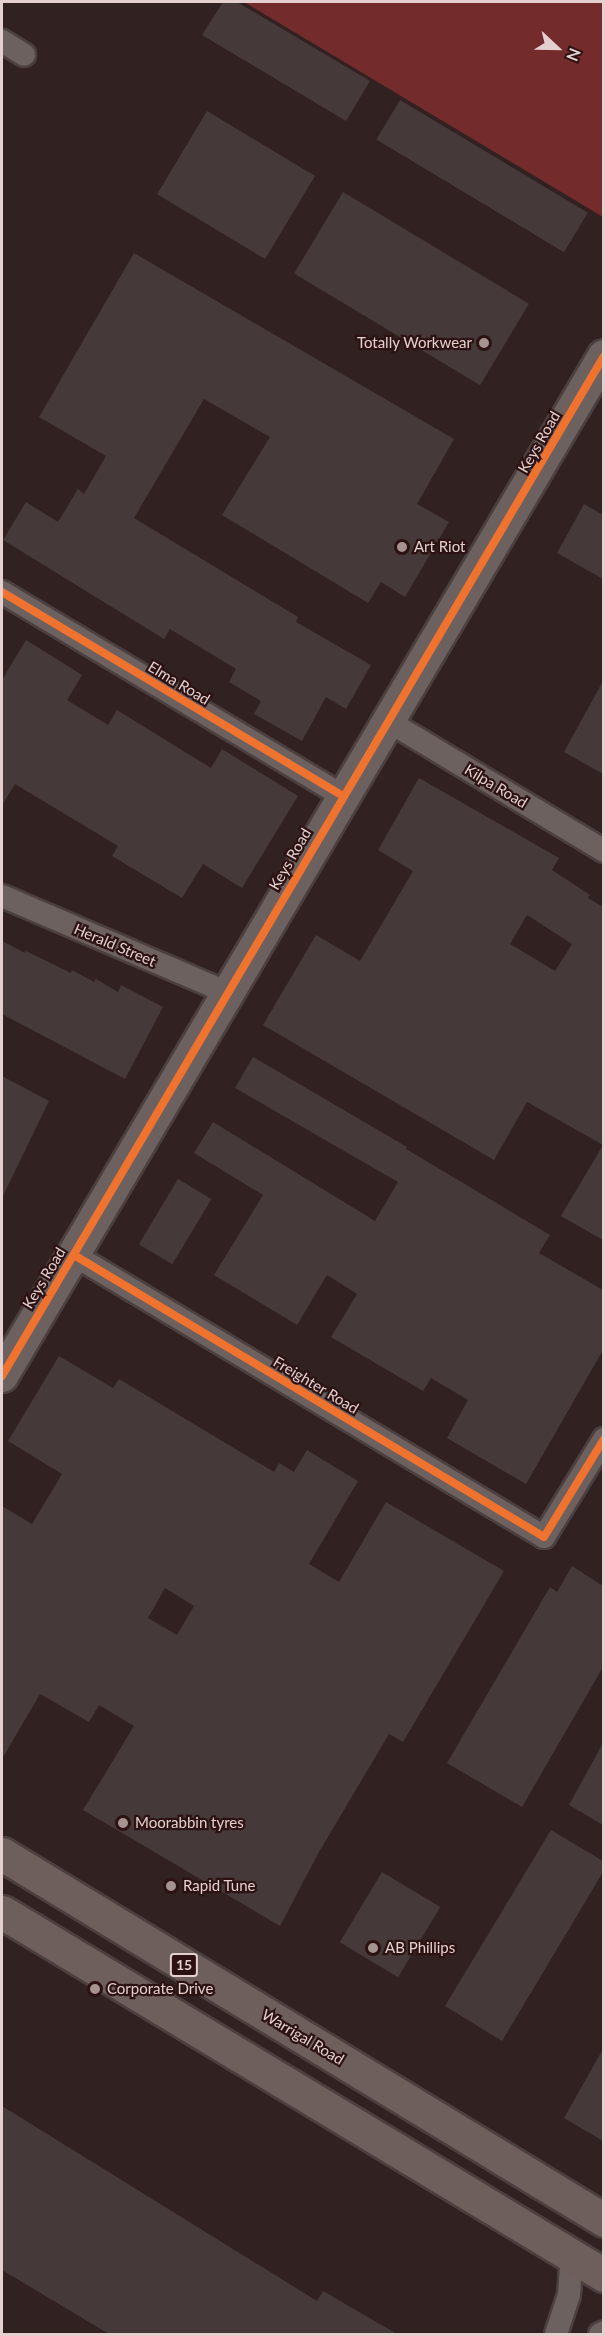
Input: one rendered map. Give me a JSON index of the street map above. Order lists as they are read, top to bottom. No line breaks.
{"streets":{"highway":["15","Warrigal Road"],"street":["Keys Road","Elma Road","Kilpa Road","Herald Street","Freighter Road"]},"crossings":[["Keys Road","Elma Road"],["Keys Road","Kilpa Road"],["Keys Road","Herald Street"],["Keys Road","Freighter Road"]],"places":["Totally Workwear","Art Riot","Moorabbin tyres","Rapid Tune","AB Phillips","Corporate Drive"],"north":"right"}
